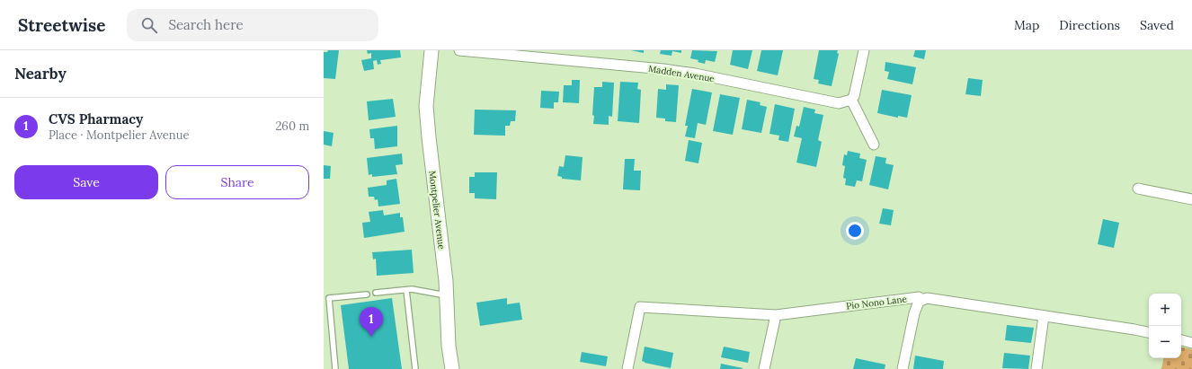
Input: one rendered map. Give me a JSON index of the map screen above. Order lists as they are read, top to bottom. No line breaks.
{"streets":{"street":["Madden Avenue","Montpelier Avenue","Pio Nono Lane"]},"page":{"header":"Streetwise","search":"Search here","nav":["Map","Directions","Saved"],"heading":"Nearby","list":[{"mark":"1","name":"CVS Pharmacy","note":"Place · Montpelier Avenue","value":"260 m"}],"buttons":["Save","Share"],"map_buttons":["+","−"],"pins":"1"}}
